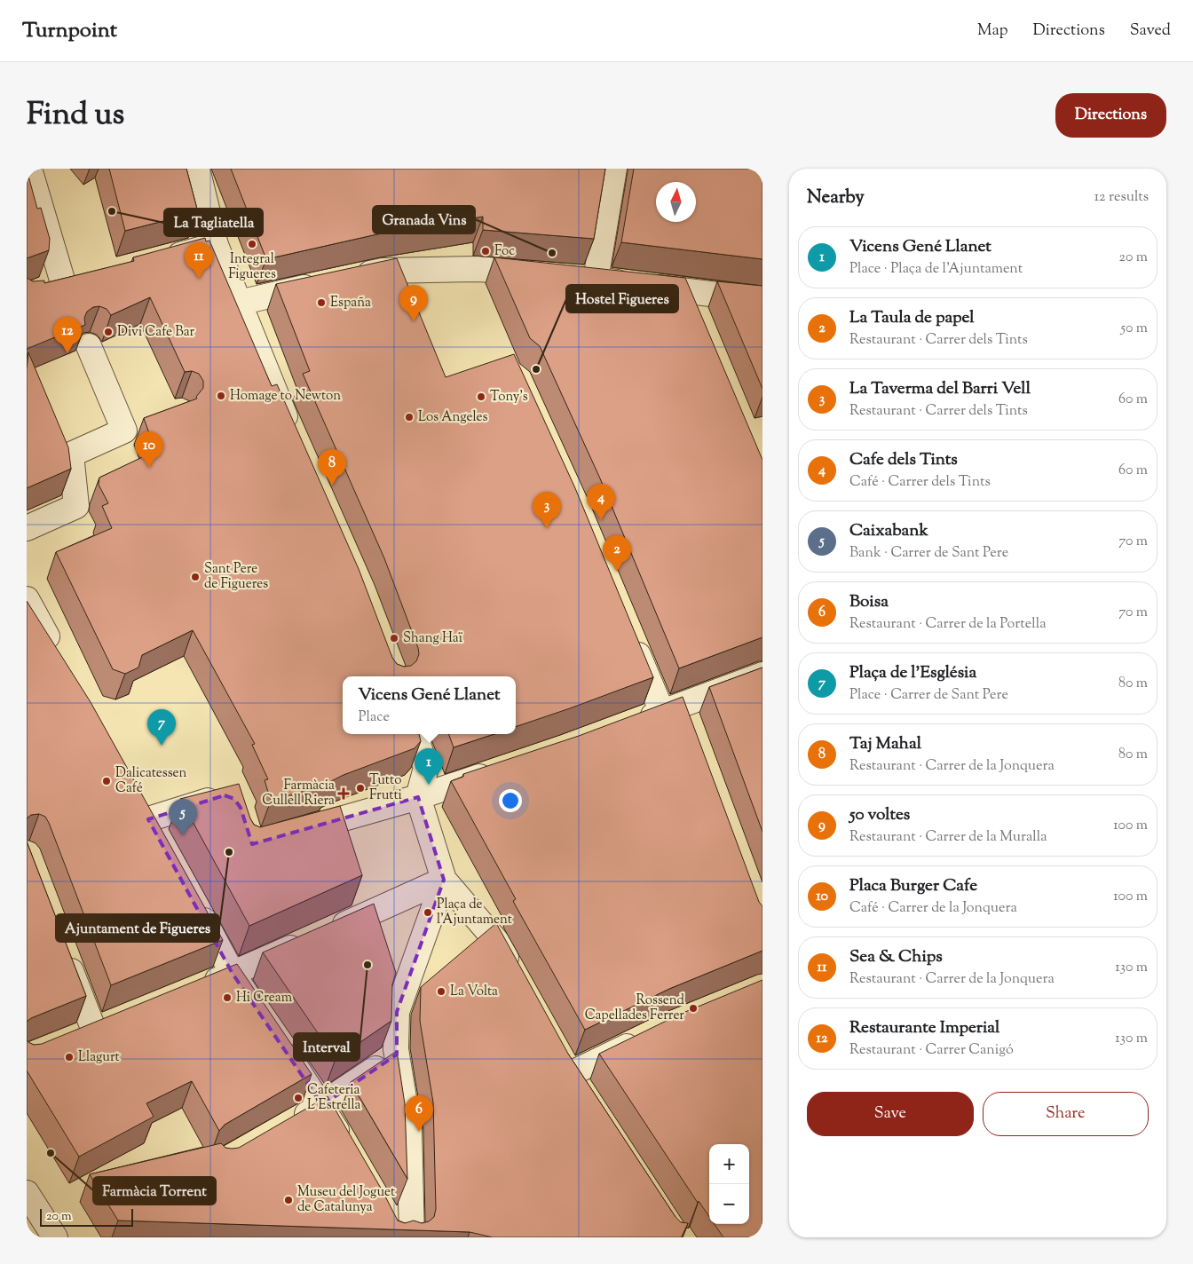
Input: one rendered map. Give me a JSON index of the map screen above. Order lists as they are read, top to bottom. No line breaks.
{"places":{"other":["La Tagliatella","Integral Figueres","Foc","Granada Vins","España","Divi Cafe Bar","Hostel Figueres","Homage to Newton","Tony's","Los Angeles","Sant Pere de Figueres","Shang Haï","Dalicatessen Café","Tutto Frutti","Ajuntament de Figueres","Plaça de l'Ajuntament","Interval","La Volta","Hi Cream","Rossend Capellades Ferrer","Llagurt","Cafeteria L'Estrella","Farmàcia Torrent","Museu del Joguet de Catalunya"],"health":["Farmàcia Cullell Riera"]},"scale_bar":"20 m","north":"top","page":{"header":"Turnpoint","nav":["Map","Directions","Saved"],"title":"Find us","buttons":["Directions",["Save","Share"]],"heading":["Nearby","12 results"],"list":[{"mark":"1","name":"Vicens Gené Llanet","note":"Place · Plaça de l'Ajuntament","value":"20 m"},{"mark":"2","name":"La Taula de papel","note":"Restaurant · Carrer dels Tints","value":"50 m"},{"mark":"3","name":"La Taverma del Barri Vell","note":"Restaurant · Carrer dels Tints","value":"60 m"},{"mark":"4","name":"Cafe dels Tints","note":"Café · Carrer dels Tints","value":"60 m"},{"mark":"5","name":"Caixabank","note":"Bank · Carrer de Sant Pere","value":"70 m"},{"mark":"6","name":"Boisa","note":"Restaurant · Carrer de la Portella","value":"70 m"},{"mark":"7","name":"Plaça de l'Església","note":"Place · Carrer de Sant Pere","value":"80 m"},{"mark":"8","name":"Taj Mahal","note":"Restaurant · Carrer de la Jonquera","value":"80 m"},{"mark":"9","name":"50 voltes","note":"Restaurant · Carrer de la Muralla","value":"100 m"},{"mark":"10","name":"Placa Burger Cafe","note":"Café · Carrer de la Jonquera","value":"100 m"},{"mark":"11","name":"Sea & Chips","note":"Restaurant · Carrer de la Jonquera","value":"130 m"},{"mark":"12","name":"Restaurante Imperial","note":"Restaurant · Carrer Canigó","value":"130 m"}],"pins":["11","9","12","10","8","4","3","2","7","1","5","6"],"popup":["Vicens Gené Llanet","Place"],"map_buttons":["+","−"],"scale":"20 m"}}
